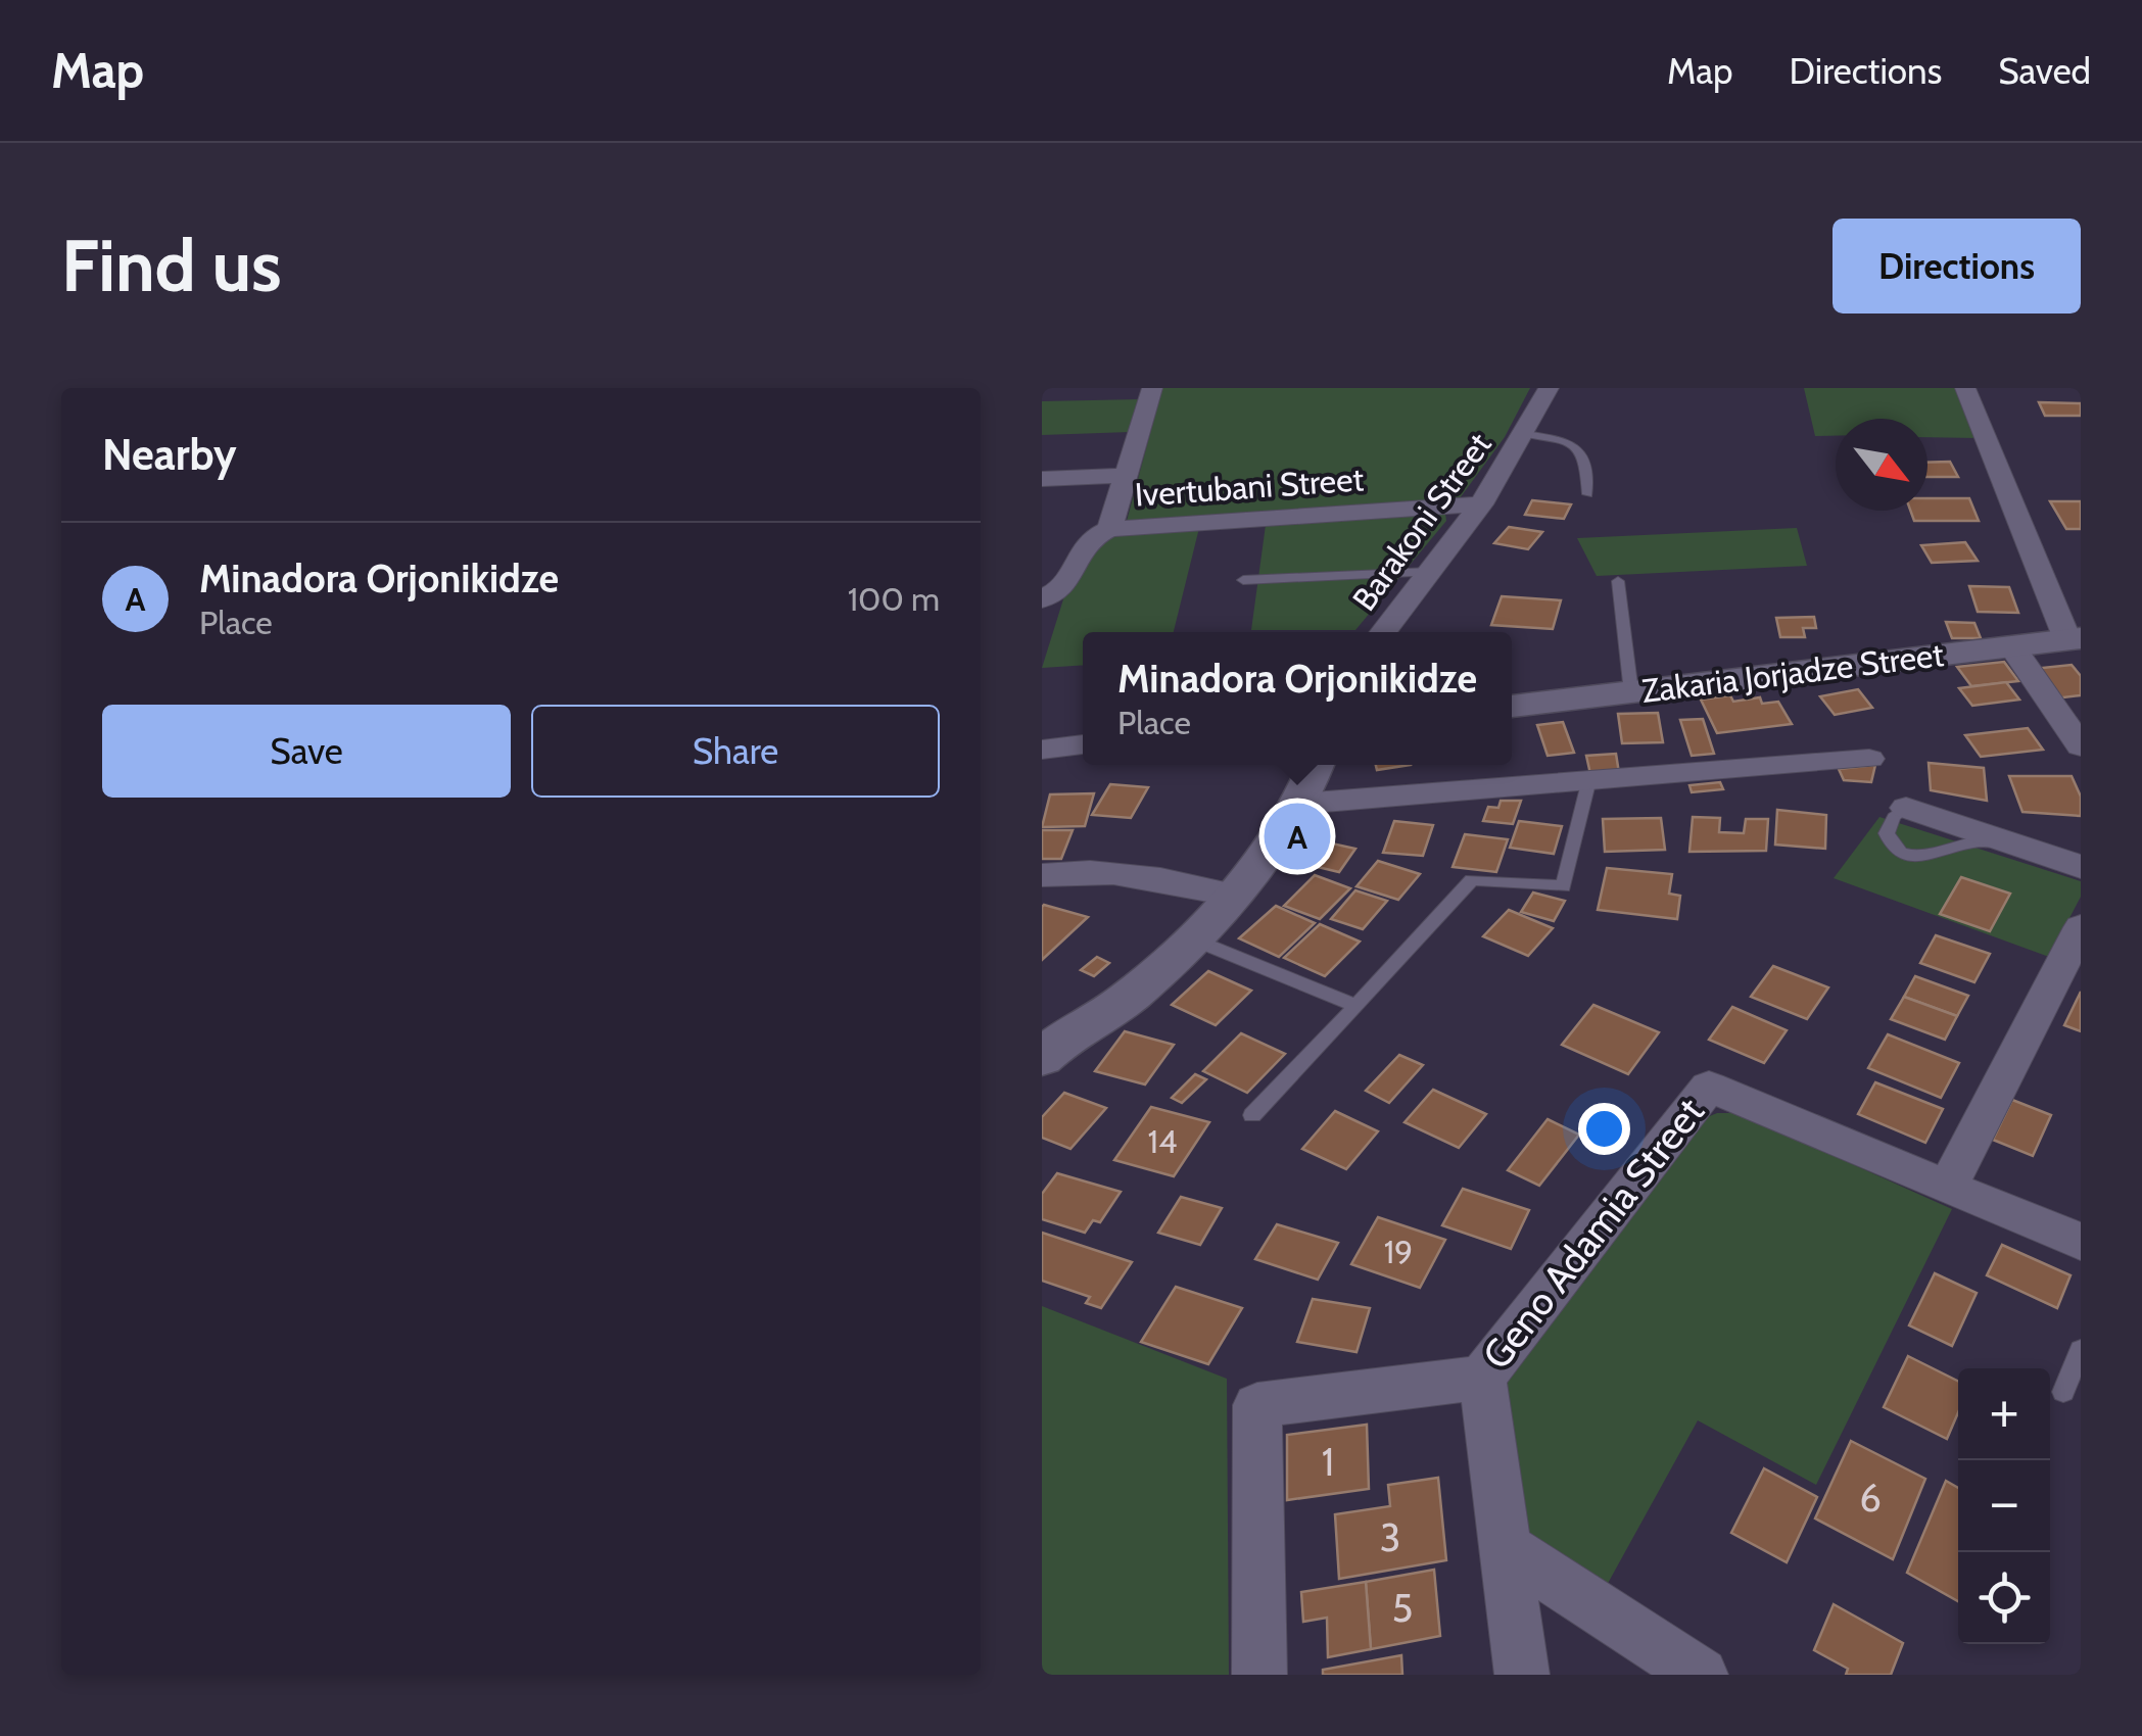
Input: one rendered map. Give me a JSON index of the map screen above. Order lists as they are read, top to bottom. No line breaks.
{"streets":{"street":["Ivertubani Street","Barakoni Street","Zakaria Jorjadze Street","Geno Adamia Street"]},"crossings":[["Ivertubani Street","Barakoni Street"]],"house_numbers":["14","19","1","6","3","5"],"north":"bottom right","page":{"header":"Map","nav":["Map","Directions","Saved"],"buttons":["Directions",["Save","Share"]],"title":"Find us","heading":"Nearby","list":[{"mark":"A","name":"Minadora Orjonikidze","note":"Place","value":"100 m"}],"popup":["Minadora Orjonikidze","Place"],"pins":"A","map_buttons":["+","−"]}}
